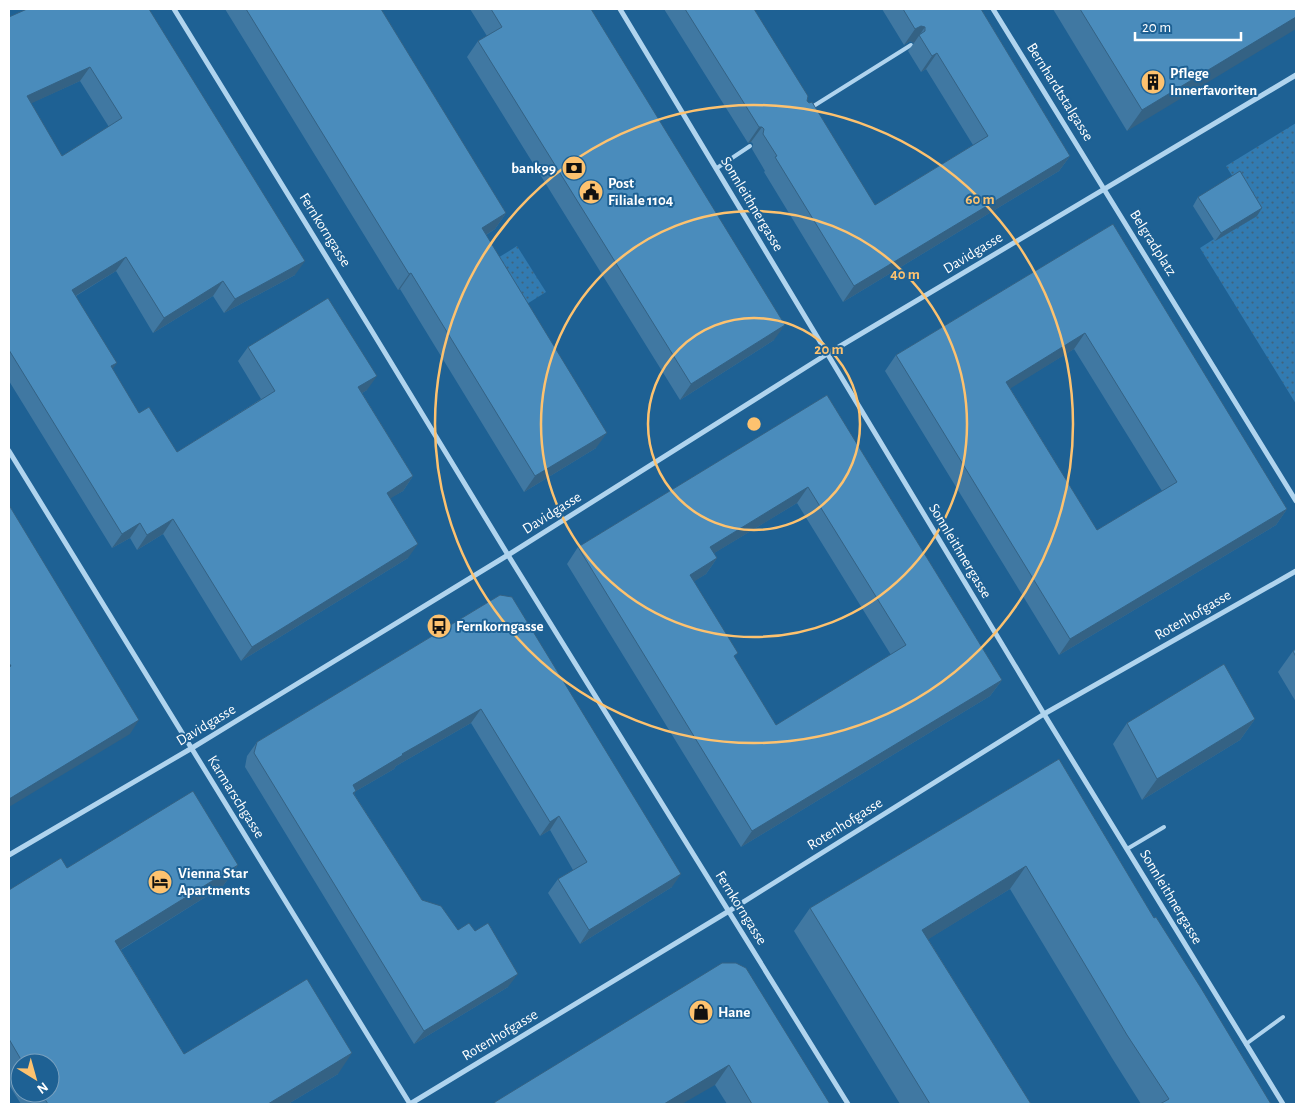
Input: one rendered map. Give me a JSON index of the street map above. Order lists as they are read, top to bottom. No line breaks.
{"streets":{"street":["Bernhardtstalgasse","Sonnleithnergasse","Fernkorngasse","Belgradplatz","Davidgasse","Rotenhofgasse","Karmarschgasse"]},"crossings":[["Bernhardtstalgasse","Belgradplatz"],["Bernhardtstalgasse","Davidgasse"],["Sonnleithnergasse","Davidgasse"],["Sonnleithnergasse","Rotenhofgasse"],["Fernkorngasse","Davidgasse"],["Fernkorngasse","Rotenhofgasse"],["Belgradplatz","Davidgasse"],["Davidgasse","Karmarschgasse"],["Rotenhofgasse","Karmarschgasse"]],"places":{"building":["Pflege Innerfavoriten"],"bank":["bank99"],"public building":["Post Filiale 1104"],"bus stop":["Fernkorngasse"],"hotel":["Vienna Star Apartments"],"shop":["Hane"]},"scale_bar":"20 m","north":"bottom right","rings":["60 m","40 m","20 m"]}
